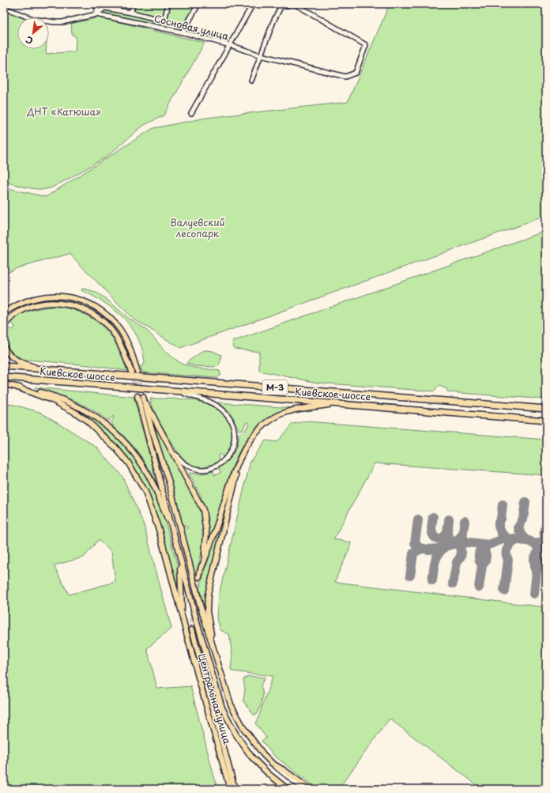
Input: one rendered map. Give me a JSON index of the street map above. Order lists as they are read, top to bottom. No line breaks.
{"streets":{"highway":["Киевское шоссе","М-3"],"main road":["Центральная улица"],"street":["Сосновая улица"]},"parks":["ДНТ «Катюша»","Валуевский лесопарк"],"north":"bottom left"}
